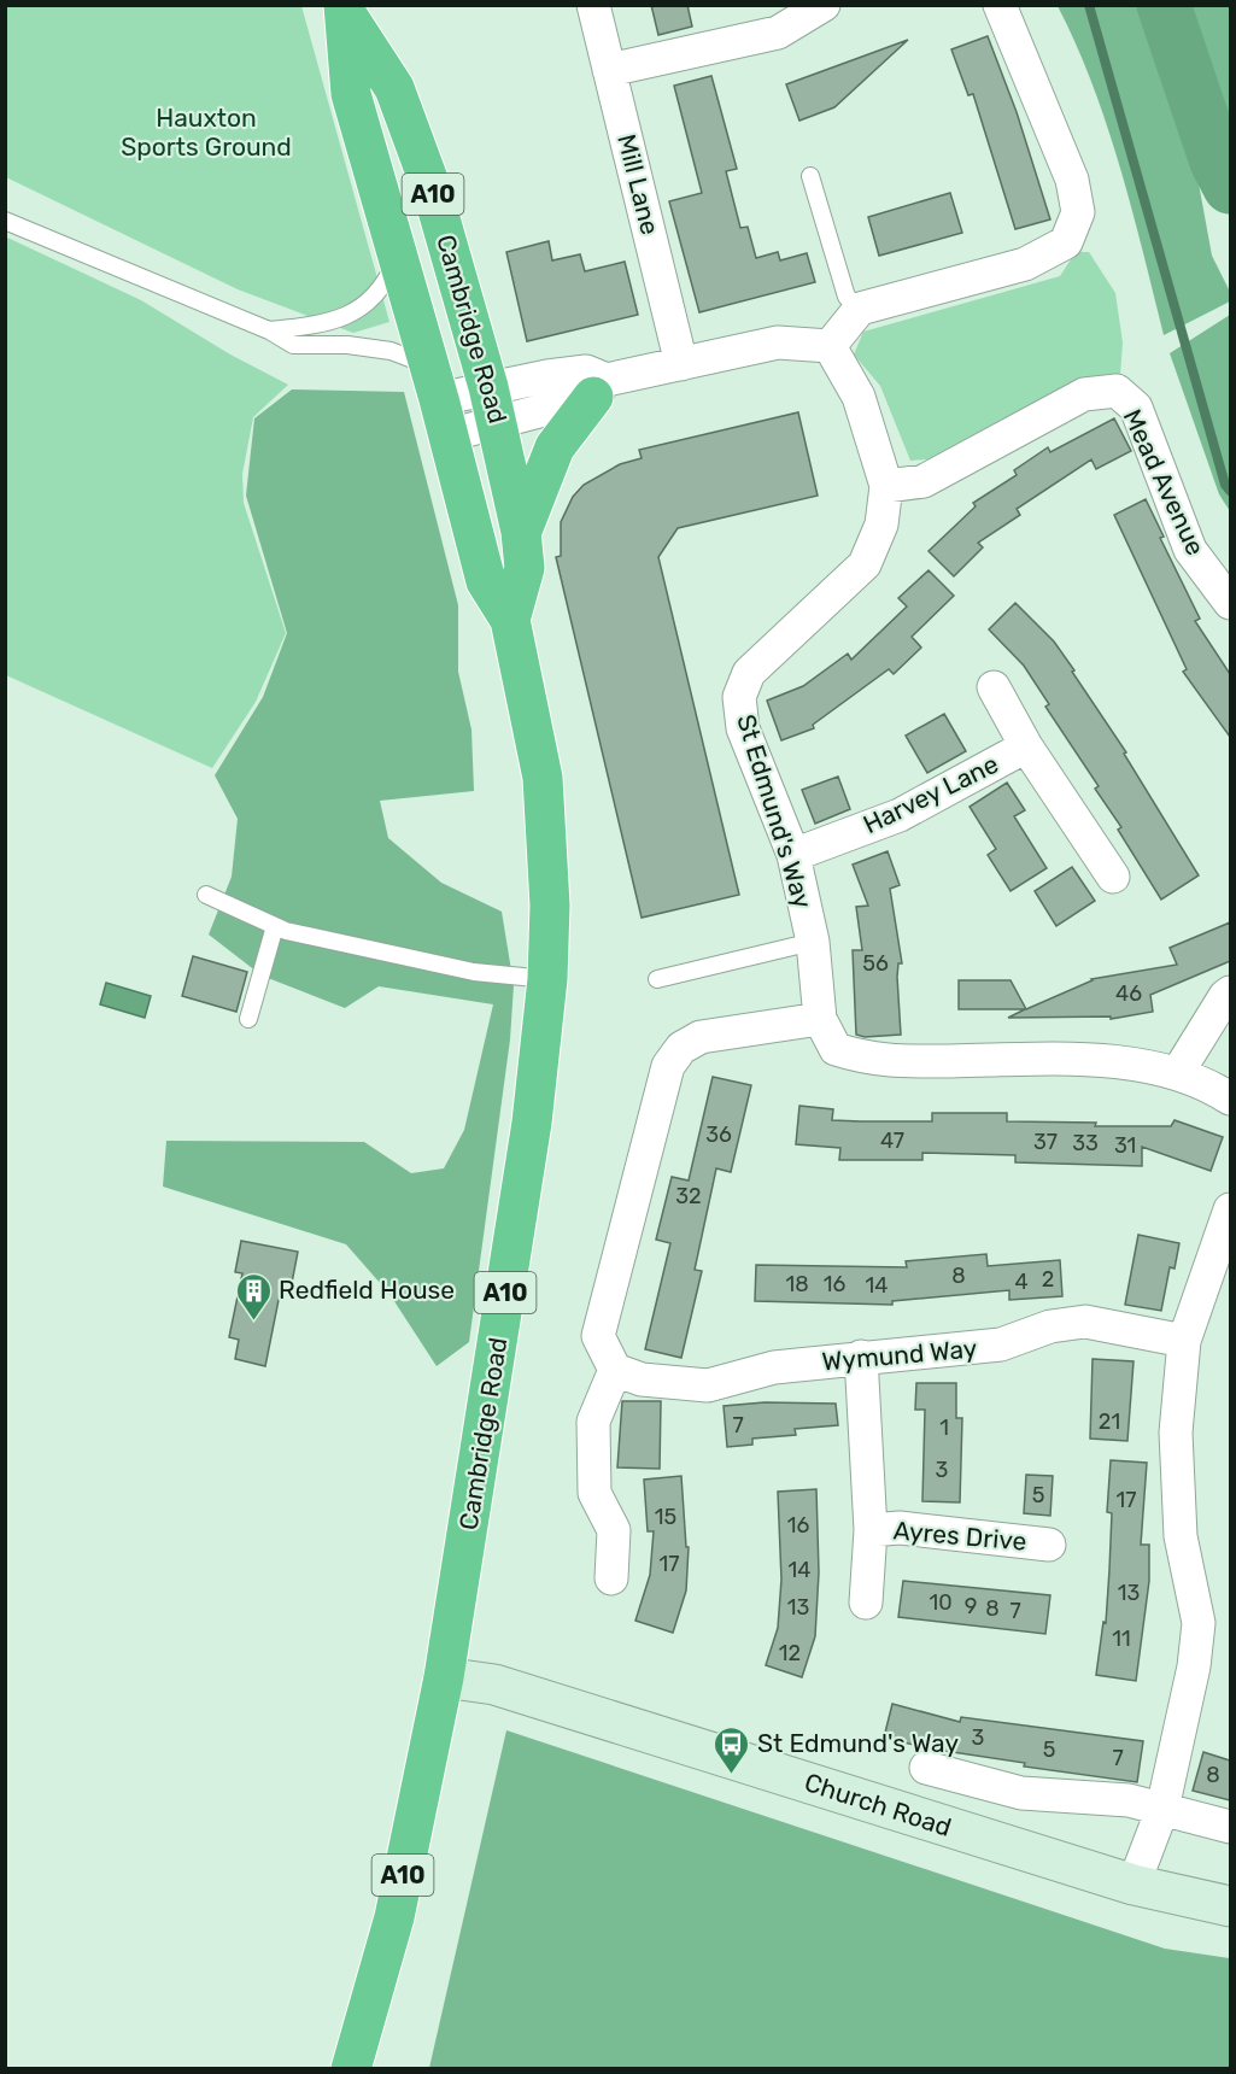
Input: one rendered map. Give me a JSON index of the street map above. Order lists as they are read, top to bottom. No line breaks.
{"streets":{"highway":["A10","Cambridge Road"],"street":["Mill Lane","Mead Avenue","Harvey Lane","St Edmund's Way","Wymund Way","Ayres Drive","Church Road"]},"crossings":[["Cambridge Road","Church Road"],["Mead Avenue","St Edmund's Way"],["Harvey Lane","St Edmund's Way"],["Wymund Way","Ayres Drive"]],"parks":["Hauxton Sports Ground"],"places":{"building":["Redfield House"],"bus stop":["St Edmund's Way"]},"house_numbers":["56","46","36","47","37","33","31","32","8","2","4","18","16","14","21","7","1","3","5","17","15","16","17","14","13","10","9","13","8","7","11","12","3","5","7","8"]}
